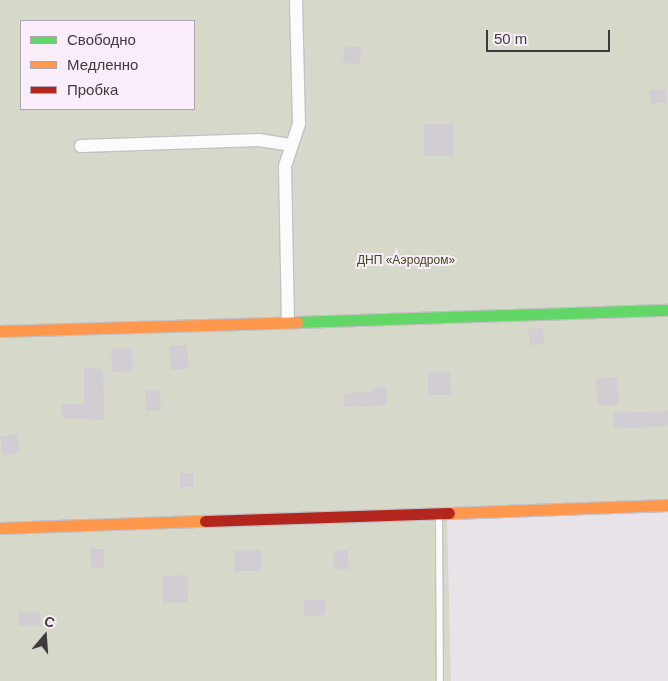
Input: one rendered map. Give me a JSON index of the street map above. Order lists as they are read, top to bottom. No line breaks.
{"parks":["ДНП «Аэродром»"],"legend":["Свободно","Медленно","Пробка"],"scale_bar":"50 m","north":"top"}
